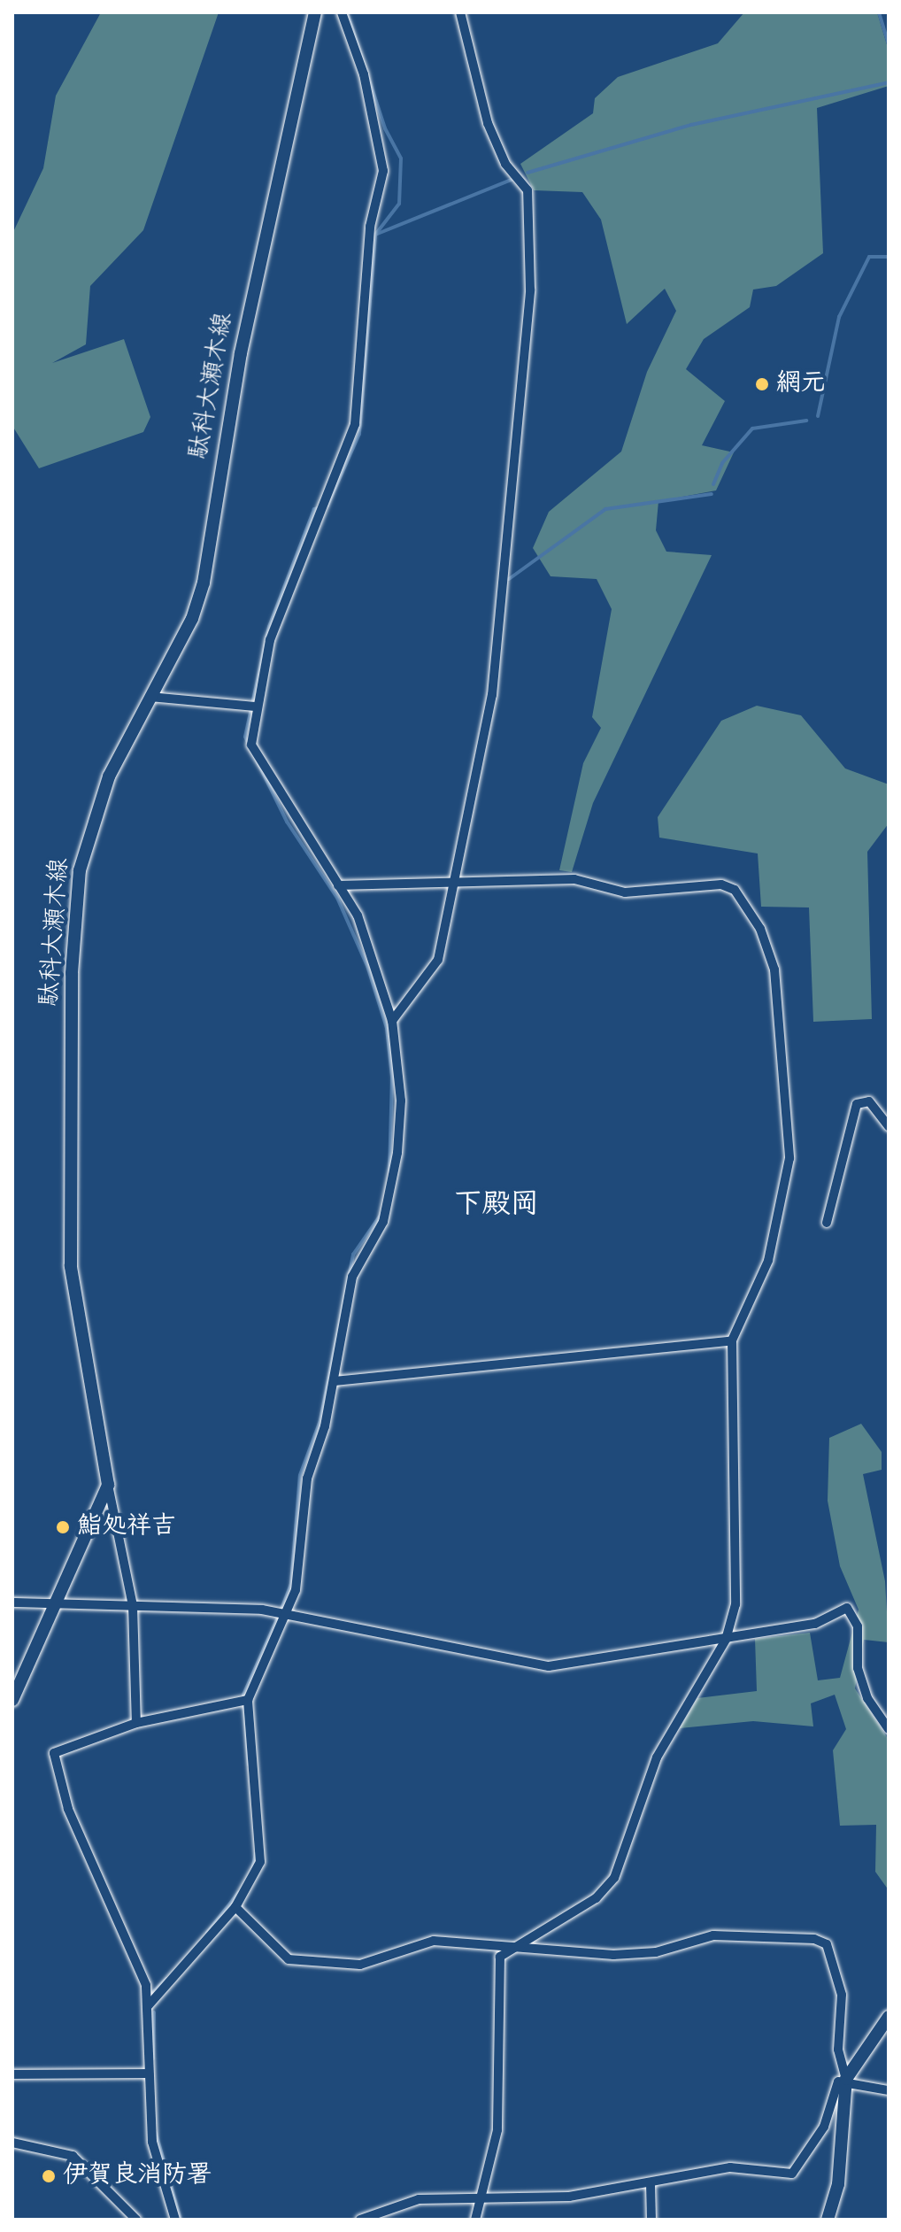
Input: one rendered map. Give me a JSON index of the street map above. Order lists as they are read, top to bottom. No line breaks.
{"streets":{"main road":["駄科大瀬木線"]},"districts":["下殿岡"],"places":["網元","鮨処祥吉","伊賀良消防署"]}
